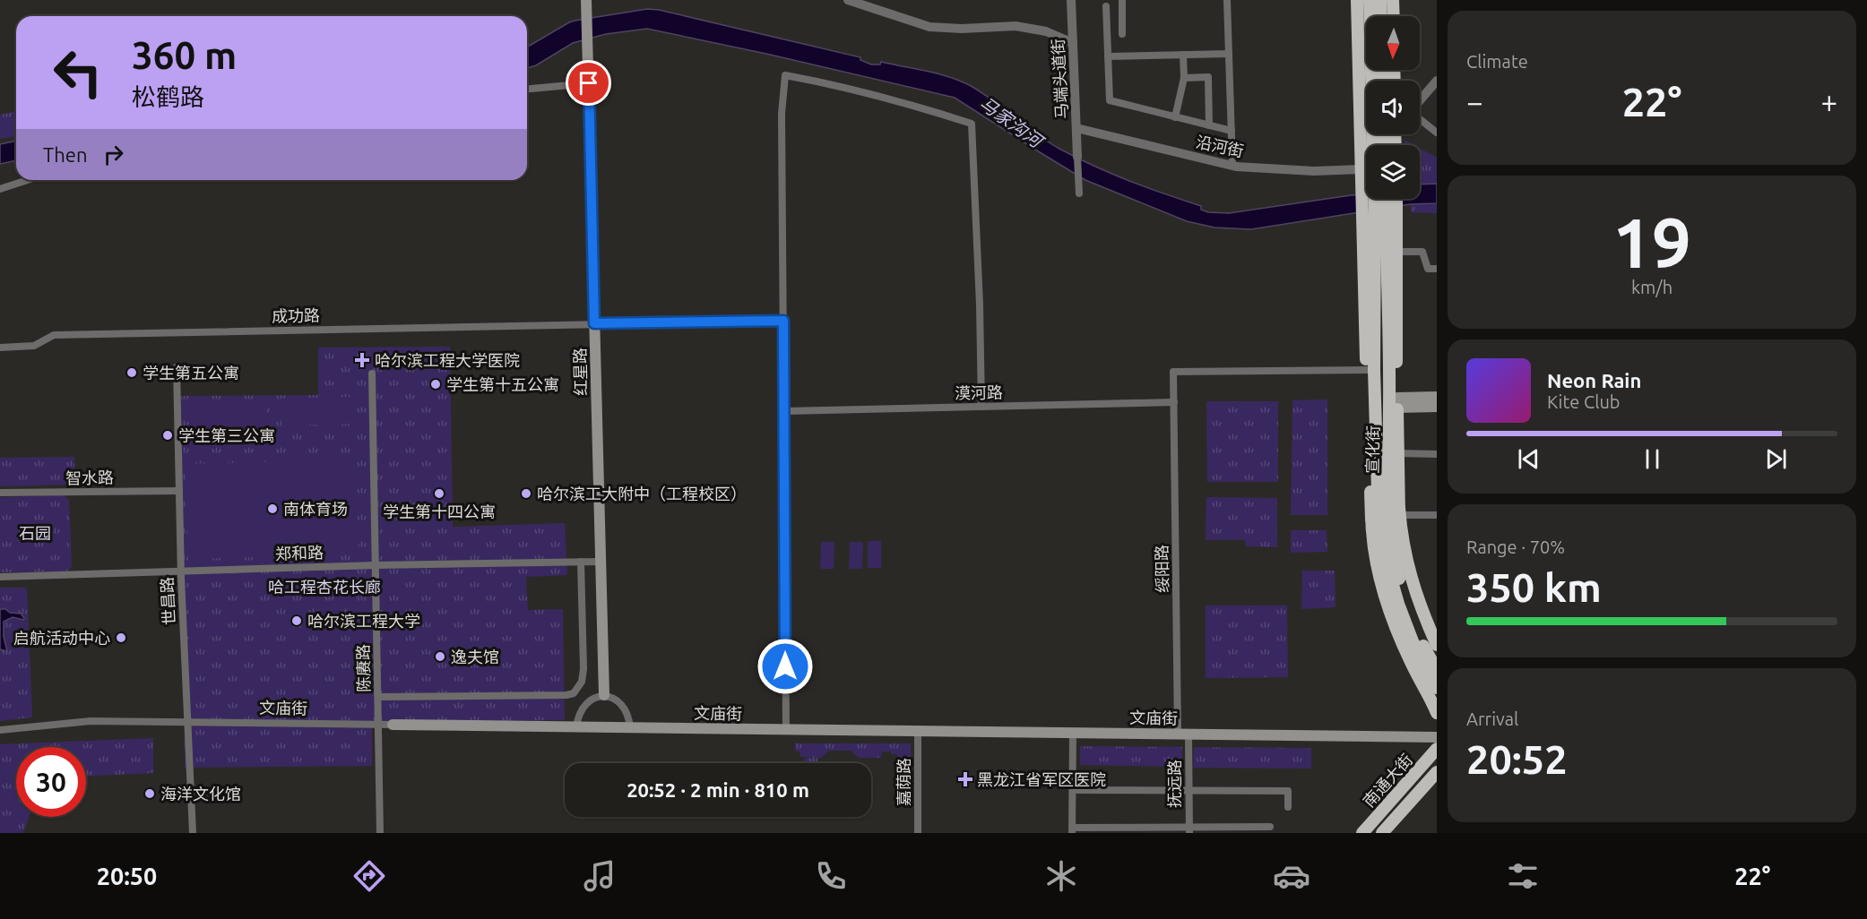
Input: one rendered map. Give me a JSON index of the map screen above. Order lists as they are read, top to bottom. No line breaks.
{"streets":{"highway":["宣化街","南通大街"],"main road":["红星路","文庙街"],"street":["马端头道街","沿河街","成功路","漠河路","智水路","郑和路","绥阳路","世昌路","陈赓路","嘉荫路","抚远路"]},"crossings":[["马端头道街","沿河街"],["沿河街","宣化街"],["成功路","红星路"],["红星路","郑和路"],["漠河路","绥阳路"],["宣化街","绥阳路"],["智水路","世昌路"],["郑和路","世昌路"],["郑和路","陈赓路"],["绥阳路","文庙街"],["绥阳路","抚远路"],["世昌路","文庙街"],["陈赓路","文庙街"],["文庙街","嘉荫路"],["文庙街","抚远路"]],"water":["马家沟河"],"parks":["石园","哈工程杏花长廊"],"places":{"health":["哈尔滨工程大学医院","黑龙江省军区医院"],"other":["学生第五公寓","学生第十五公寓","学生第三公寓","学生第十四公寓","哈尔滨工大附中（工程校区）","南体育场","哈尔滨工程大学","启航活动中心","逸夫馆","海洋文化馆"]},"north":"bottom","page":{"tile":["Climate",["19","km/h"],["Range · 70%","350 km"],["Arrival","20:52"]],"turn":["360 m","松鹤路"],"heat":["−","22°","+"],"then":"Then","song":["Neon Rain","Kite Club"],"limit":"30","trip":"20:52 · 2 min · 810 m","tabs":["20:50","22°"]}}
